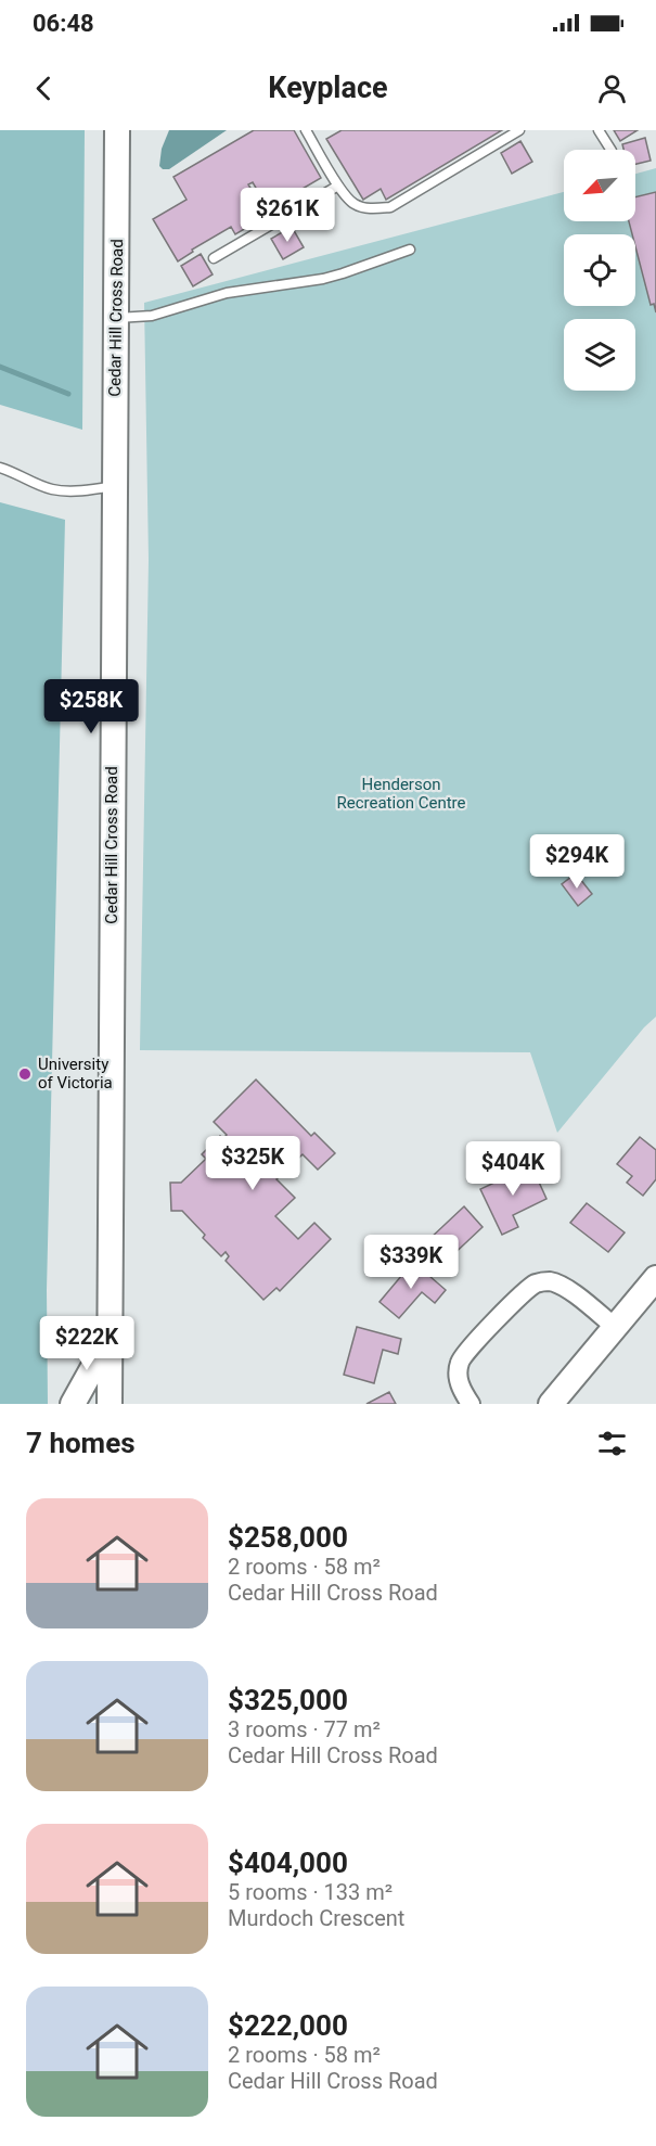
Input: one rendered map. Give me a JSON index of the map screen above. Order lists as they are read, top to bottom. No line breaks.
{"streets":{"main road":["Cedar Hill Cross Road"]},"parks":["Henderson Recreation Centre"],"places":["University of Victoria"],"north":"bottom left","page":{"status":"06:48","header":"Keyplace","price":["$261K","$258K","$294K","$325K","$404K","$339K","$222K"],"heading":"7 homes","list":[{"name":"$258,000","note":"2 rooms · 58 m² · Cedar Hill Cross Road"},{"name":"$325,000","note":"3 rooms · 77 m² · Cedar Hill Cross Road"},{"name":"$404,000","note":"5 rooms · 133 m² · Murdoch Crescent"},{"name":"$222,000","note":"2 rooms · 58 m² · Cedar Hill Cross Road"}]}}
